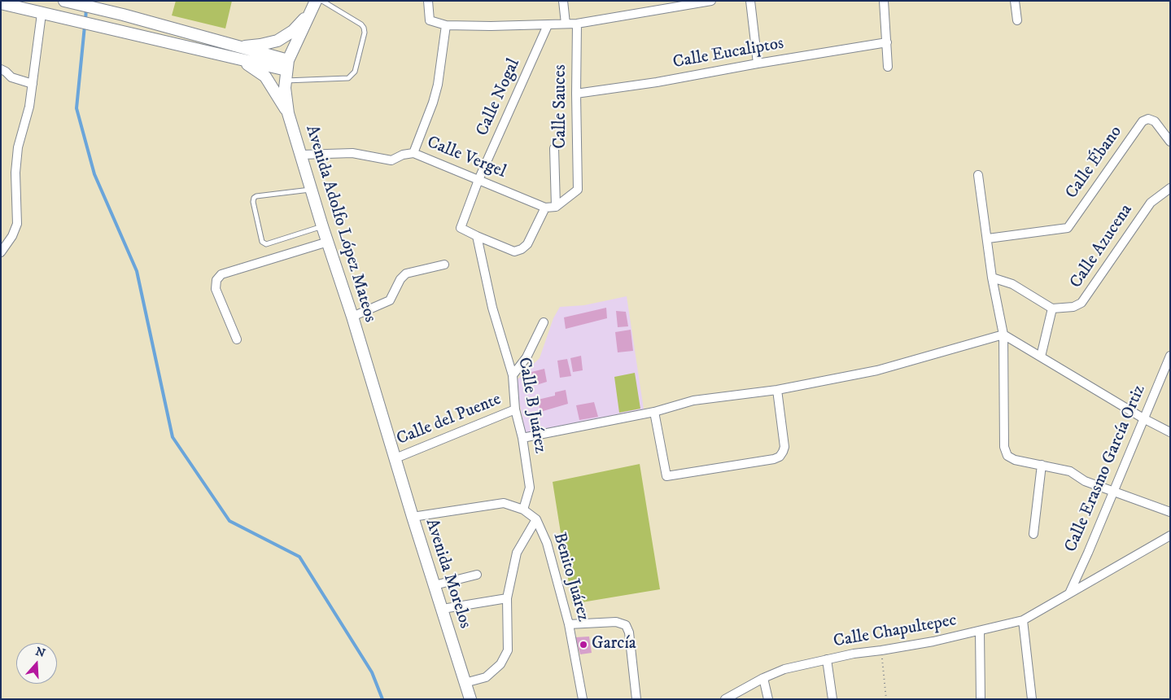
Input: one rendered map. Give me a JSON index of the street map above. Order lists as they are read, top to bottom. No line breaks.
{"streets":{"main road":["Avenida Adolfo López Mateos","Avenida Morelos"],"street":["Calle Eucaliptos","Calle Nogal","Calle Sauces","Calle Vergel","Calle Ébano","Calle Azucena","Calle B Juárez","Calle del Puente","Calle Erasmo García Ortiz","Benito Juárez","Calle Chapultepec"]},"crossings":[["Calle Eucaliptos","Calle Sauces"],["Calle Nogal","Calle Vergel"],["Calle Nogal","Calle B Juárez"],["Calle Vergel","Avenida Adolfo López Mateos"],["Avenida Adolfo López Mateos","Calle del Puente"],["Avenida Adolfo López Mateos","Avenida Morelos"],["Calle B Juárez","Calle del Puente"],["Calle B Juárez","Benito Juárez"],["Calle del Puente","Avenida Morelos"],["Calle Erasmo García Ortiz","Calle Chapultepec"],["Avenida Morelos","Benito Juárez"]],"places":["García"],"north":"top"}
